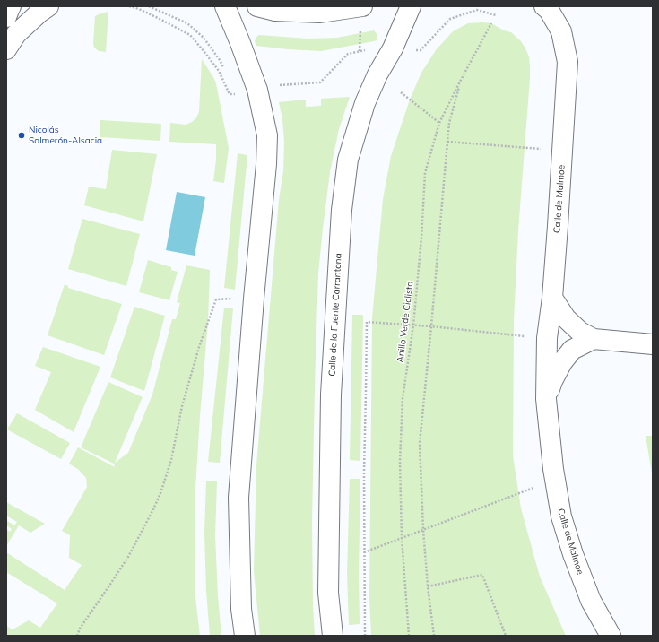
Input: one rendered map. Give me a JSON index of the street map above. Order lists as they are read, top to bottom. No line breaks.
{"streets":{"main road":["Calle de Malmoe","Calle de la Fuente Carrantona"],"path":["Anillo Verde Ciclista"]},"places":["Nicolás Salmerón-Alsacia"]}
